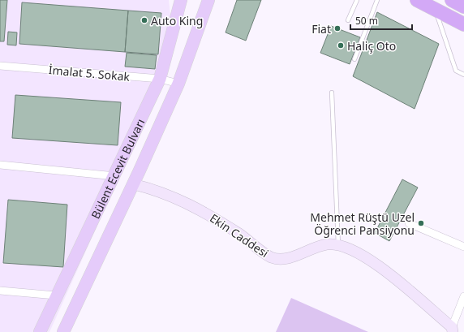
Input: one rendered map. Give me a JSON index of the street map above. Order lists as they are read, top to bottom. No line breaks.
{"streets":{"main road":["Bülent Ecevit Bulvarı","Ekin Caddesi"],"street":["İmalat 5. Sokak"]},"crossings":[["İmalat 5. Sokak","Bülent Ecevit Bulvarı"]],"places":["Auto King","Fiat","Haliç Oto","Mehmet Rüştü Uzel Öğrenci Pansiyonu"],"scale_bar":"50 m"}
